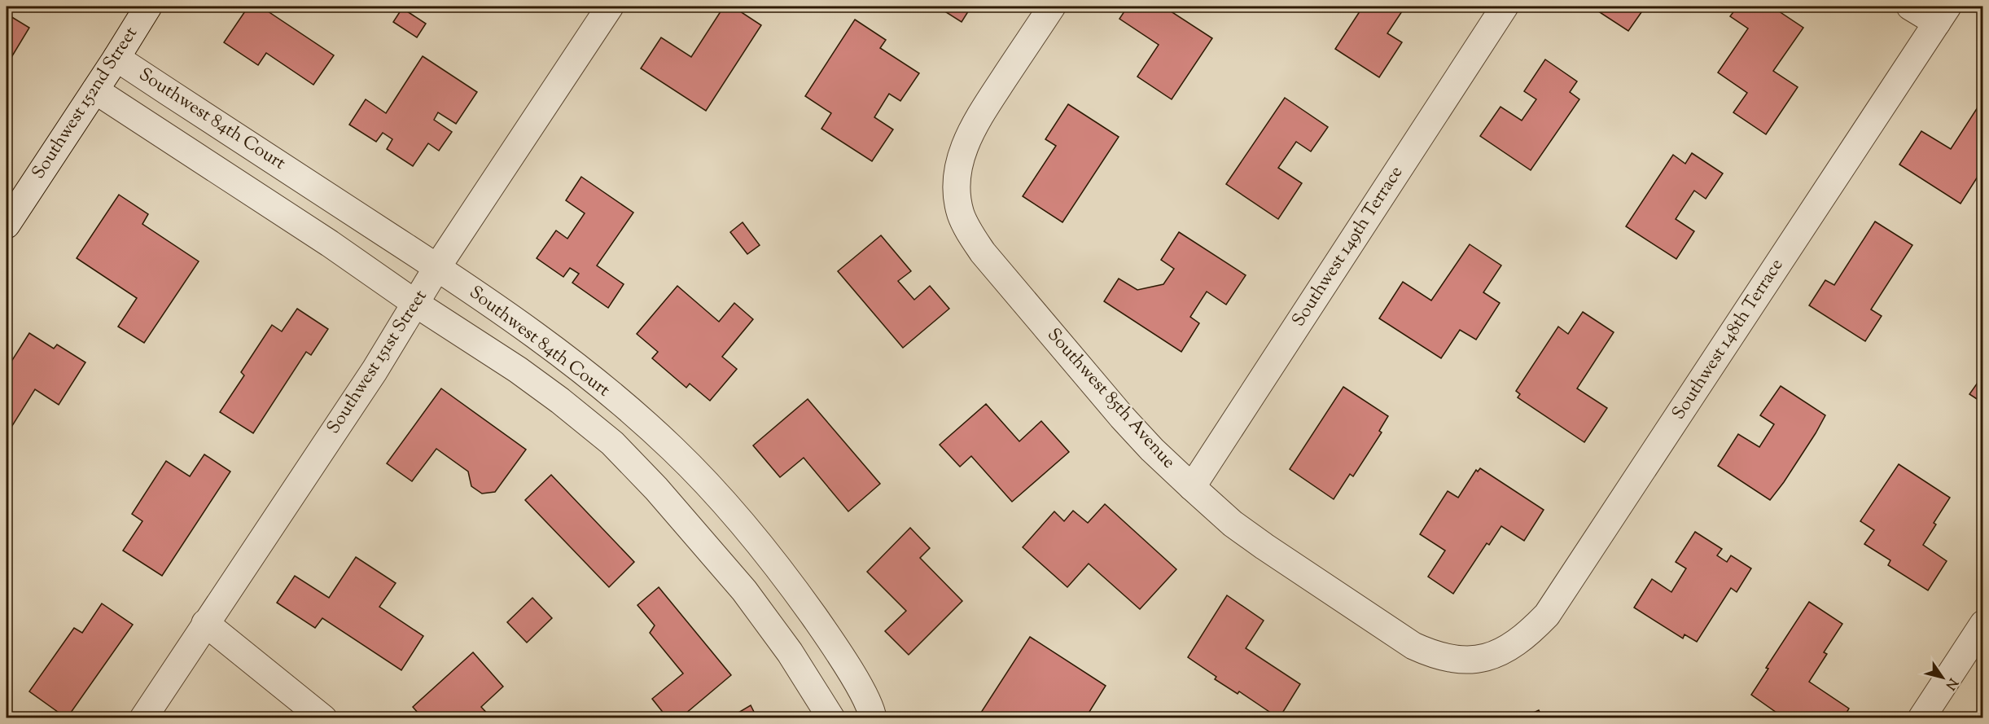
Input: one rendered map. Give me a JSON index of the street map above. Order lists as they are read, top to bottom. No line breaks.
{"streets":{"street":["Southwest 152nd Street","Southwest 84th Court","Southwest 149th Terrace","Southwest 148th Terrace","Southwest 151st Street","Southwest 85th Avenue"]},"crossings":[["Southwest 152nd Street","Southwest 84th Court"],["Southwest 84th Court","Southwest 151st Street"],["Southwest 149th Terrace","Southwest 85th Avenue"],["Southwest 148th Terrace","Southwest 85th Avenue"]],"north":"bottom right"}
